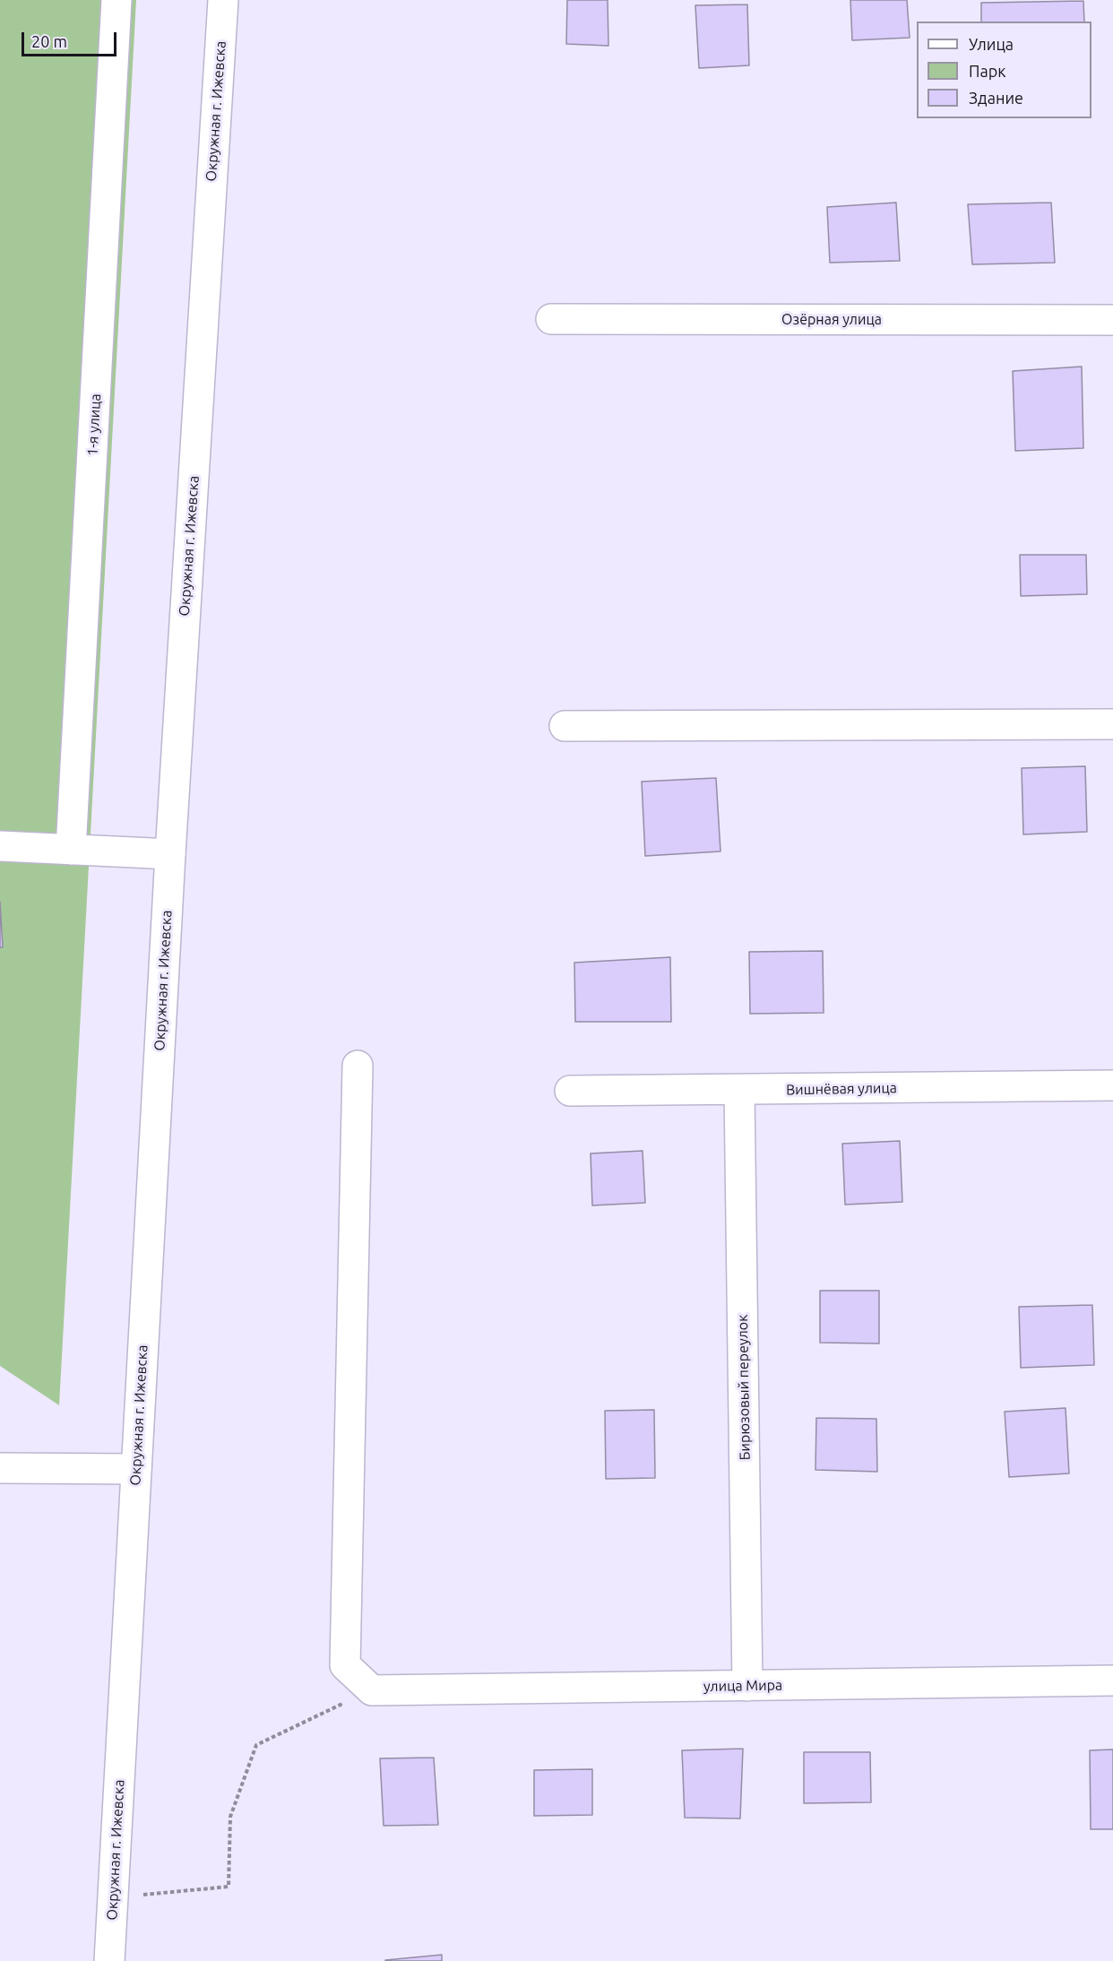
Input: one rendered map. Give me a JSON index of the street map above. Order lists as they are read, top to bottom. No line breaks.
{"streets":{"street":["Окружная г. Ижевска","Озёрная улица","1-я улица","Вишнёвая улица","Бирюзовый переулок","улица Мира"]},"crossings":[["Вишнёвая улица","Бирюзовый переулок"],["Бирюзовый переулок","улица Мира"]],"legend":["Улица","Парк","Здание"],"scale_bar":"20 m"}
